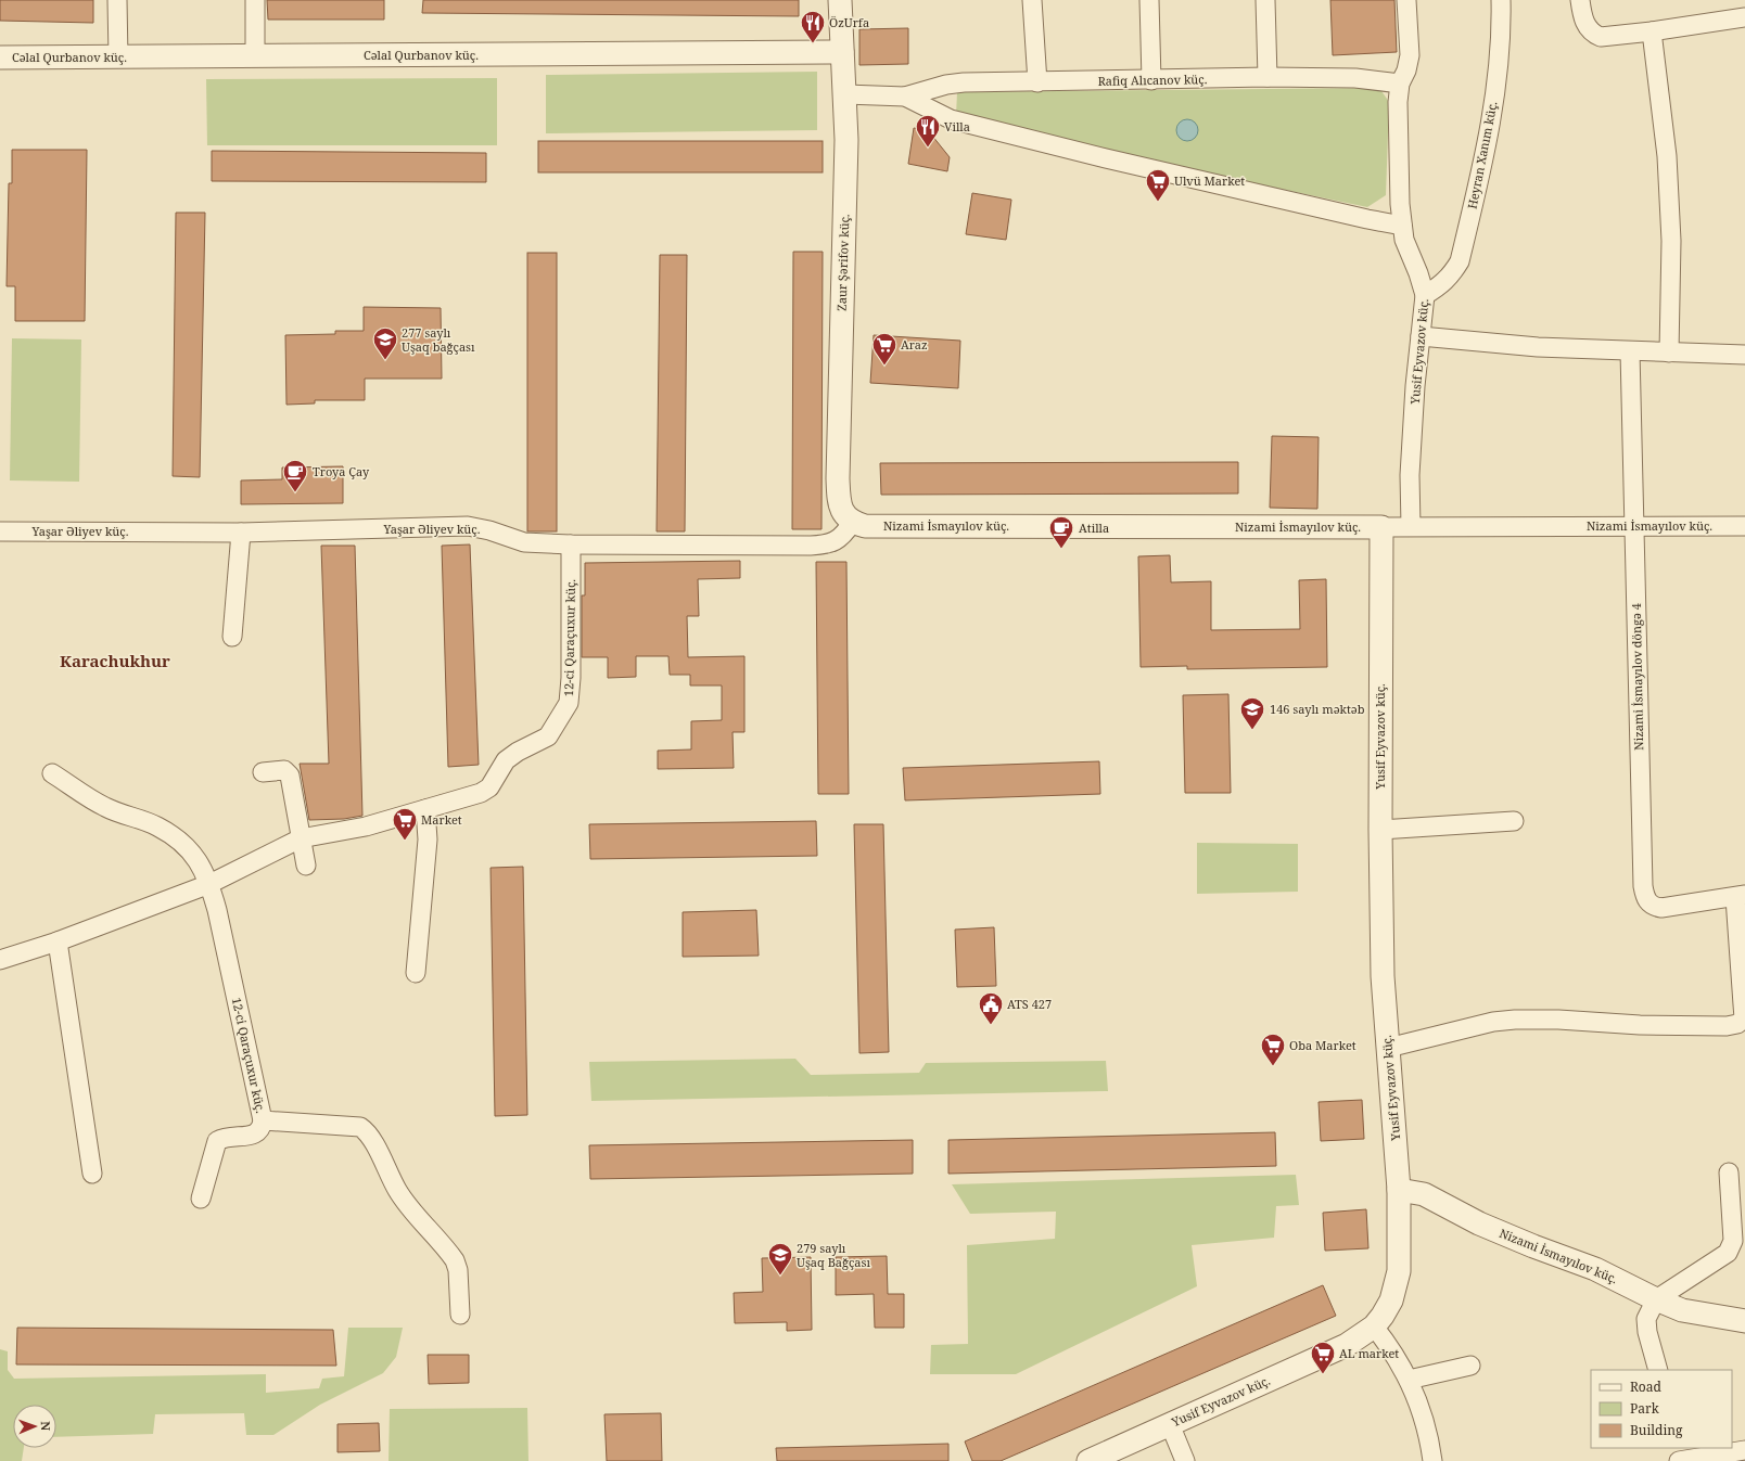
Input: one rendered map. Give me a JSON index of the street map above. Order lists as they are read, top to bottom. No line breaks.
{"streets":{"street":["Cəlal Qurbanov küç.","Rafiq Alıcanov küç.","Heyran Xanım küç.","Zaur Şərifov küç.","Yusif Eyvazov küç.","Nizami İsmayılov küç.","Yaşar Əliyev küç.","12-ci Qaraçuxur küç.","Nizami İsmayılov döngə 4"]},"crossings":[["Cəlal Qurbanov küç.","Zaur Şərifov küç."],["Rafiq Alıcanov küç.","Yusif Eyvazov küç."],["Heyran Xanım küç.","Yusif Eyvazov küç."],["Zaur Şərifov küç.","Nizami İsmayılov küç."],["Zaur Şərifov küç.","Yaşar Əliyev küç."],["Yusif Eyvazov küç.","Nizami İsmayılov küç."],["Nizami İsmayılov küç.","Yaşar Əliyev küç."],["Nizami İsmayılov küç.","Nizami İsmayılov döngə 4"],["Yaşar Əliyev küç.","12-ci Qaraçuxur küç."]],"districts":["Karachukhur"],"places":{"restaurant":["ÖzUrfa","Villa"],"supermarket":["Ulvü Market","Araz","Market","Oba Market","AL market"],"school or university":["277 saylı Uşaq bağçası","146 saylı məktəb","279 saylı Uşaq Bağçası"],"cafe":["Troya Çay","Atilla"],"public building":["ATS 427"]},"legend":["Road","Park","Building"],"north":"right"}
